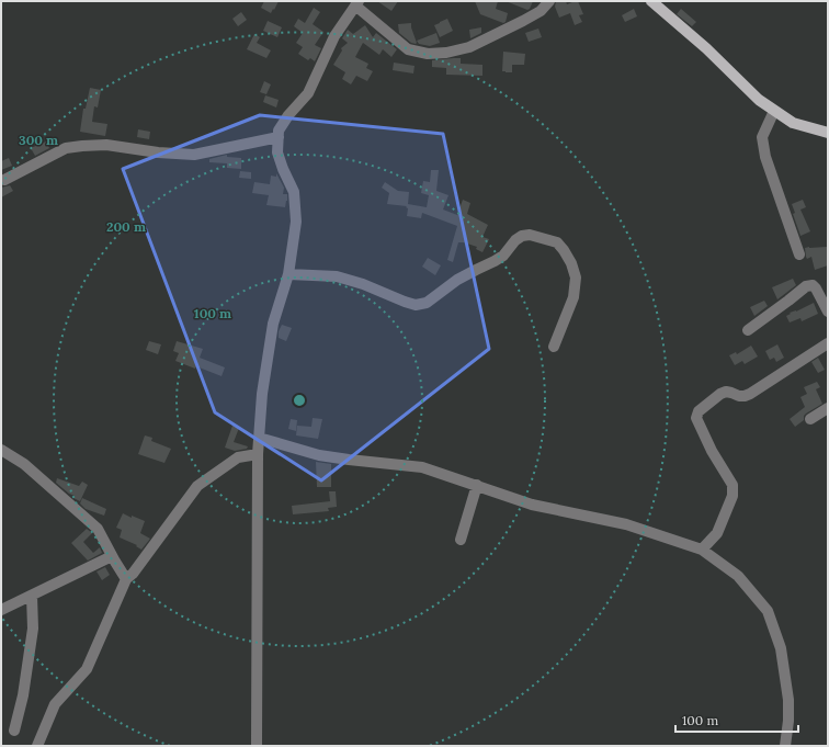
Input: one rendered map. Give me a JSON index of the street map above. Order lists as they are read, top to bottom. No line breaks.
{"scale_bar":"100 m","rings":["300 m","200 m","100 m"]}
